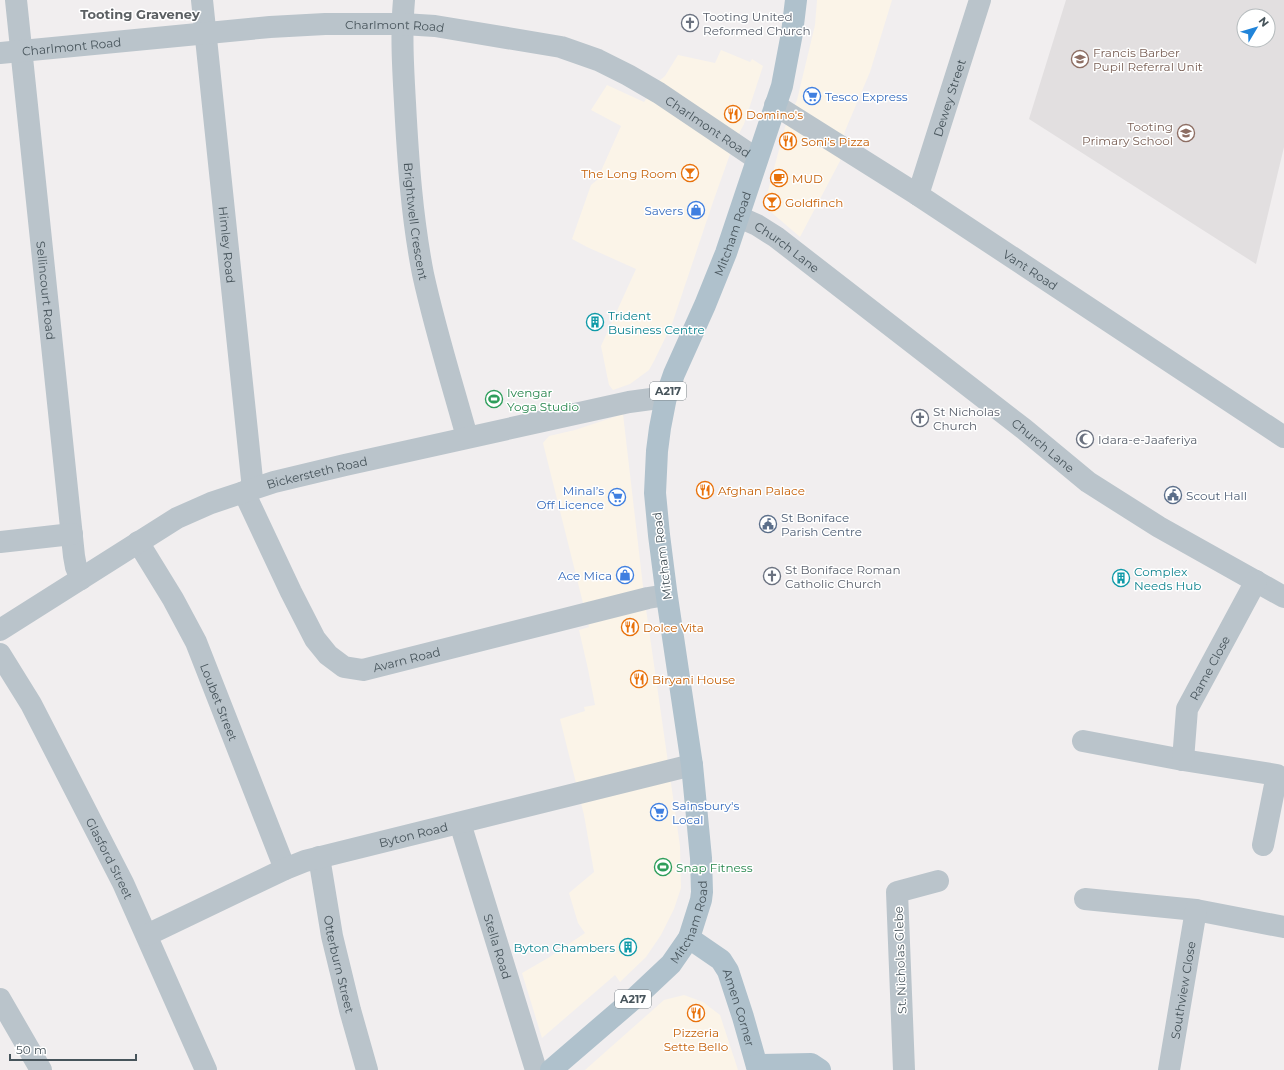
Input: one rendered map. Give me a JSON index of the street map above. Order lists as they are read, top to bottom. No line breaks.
{"streets":{"main road":["Mitcham Road","A217","Amen Corner"],"street":["Charlmont Road","Dewey Street","Brightwell Crescent","Himley Road","Church Lane","Vant Road","Sellincourt Road","Bickersteth Road","Avarn Road","Rame Close","Loubet Street","Byton Road","Glasford Street","Stella Road","St. Nicholas Glebe","Otterburn Street","Southview Close"]},"crossings":[["Charlmont Road","Brightwell Crescent"],["Charlmont Road","Mitcham Road"],["Charlmont Road","Himley Road"],["Charlmont Road","Sellincourt Road"],["Dewey Street","Vant Road"],["Brightwell Crescent","Bickersteth Road"],["Mitcham Road","Church Lane"],["Mitcham Road","Vant Road"],["Mitcham Road","Bickersteth Road"],["Mitcham Road","Avarn Road"],["Mitcham Road","Byton Road"],["Mitcham Road","Amen Corner"],["Himley Road","Bickersteth Road"],["Himley Road","Avarn Road"],["Church Lane","Rame Close"],["Sellincourt Road","Bickersteth Road"],["Bickersteth Road","Avarn Road"],["Bickersteth Road","Loubet Street"],["Loubet Street","Byton Road"],["Byton Road","Glasford Street"],["Byton Road","Stella Road"],["Byton Road","Otterburn Street"]],"districts":["Tooting Graveney"],"places":{"church":["Tooting United Reformed Church","St Nicholas Church","St Boniface Roman Catholic Church"],"school or university":["Francis Barber Pupil Referral Unit","Tooting Primary School"],"supermarket":["Tesco Express","Minal’s Off Licence","Sainsbury's Local"],"restaurant":["Domino's","Soni’s Pizza","Afghan Palace","Dolce Vita","Biryani House","Pizzeria Sette Bello"],"bar":["The Long Room","Goldfinch"],"cafe":["MUD"],"shop":["Savers","Ace Mica"],"building":["Trident Business Centre","Complex Needs Hub","Byton Chambers"],"sports":["Ivengar Yoga Studio","Snap Fitness"],"mosque":["Idara-e-Jaaferiya"],"public building":["Scout Hall","St Boniface Parish Centre"]},"scale_bar":"50 m","north":"top right"}
